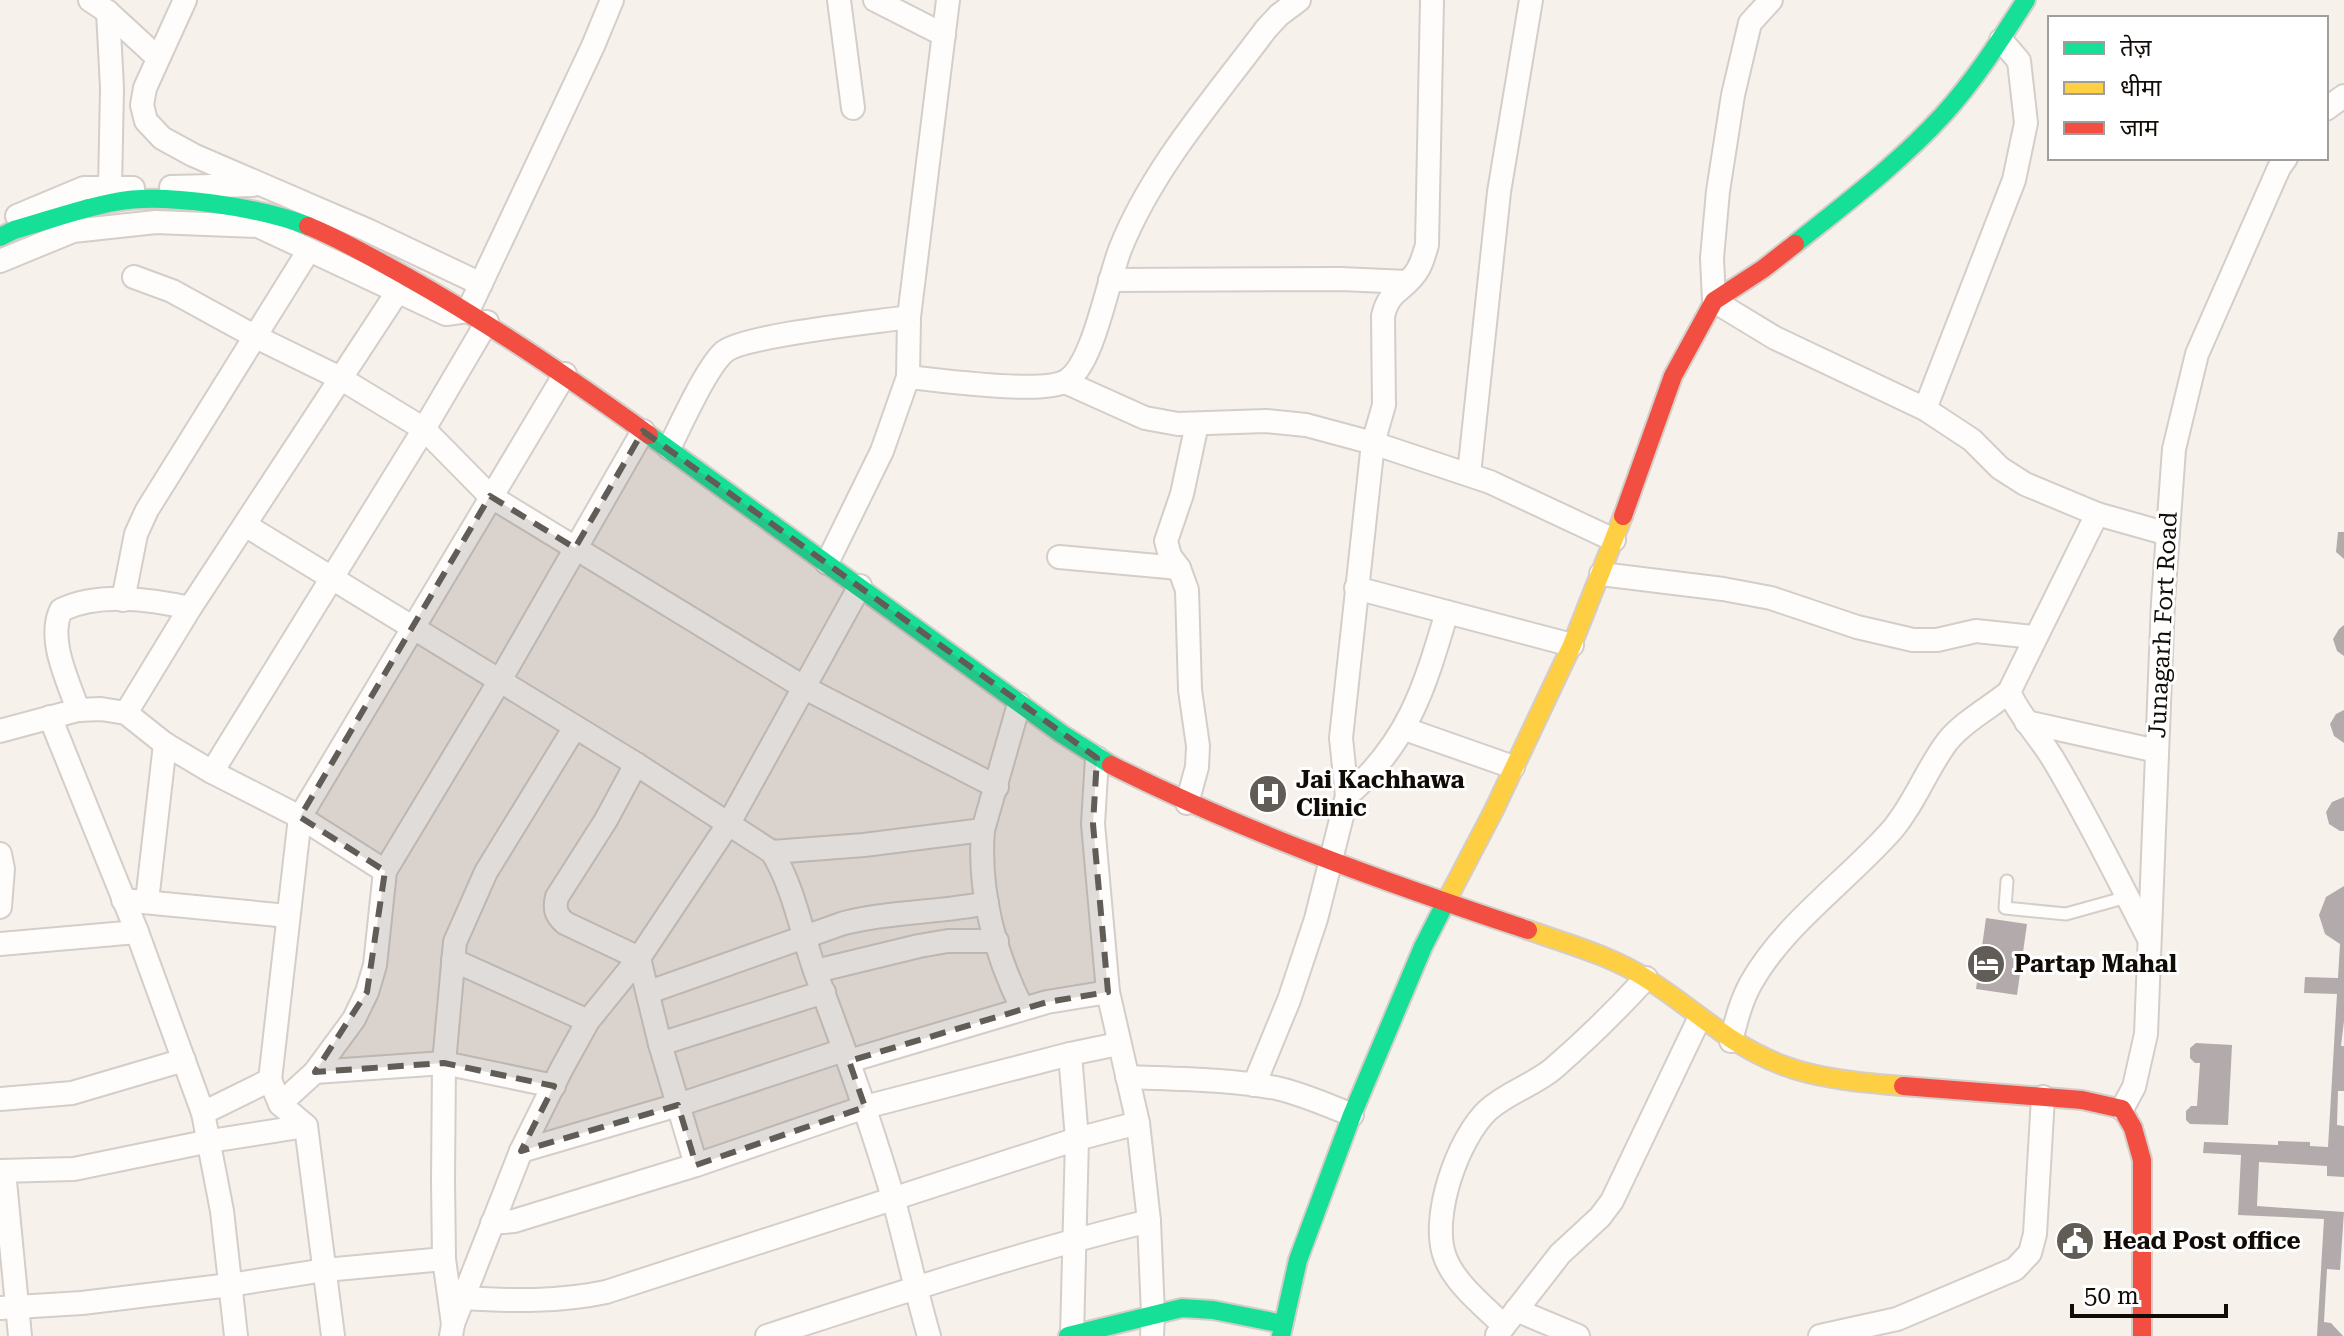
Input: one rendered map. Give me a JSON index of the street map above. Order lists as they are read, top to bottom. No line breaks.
{"streets":{"street":["Junagarh Fort Road"]},"places":{"hospital":["Jai Kachhawa Clinic"],"hotel":["Partap Mahal"],"public building":["Head Post office"]},"legend":["तेज़","धीमा","जाम"],"scale_bar":"50 m"}
